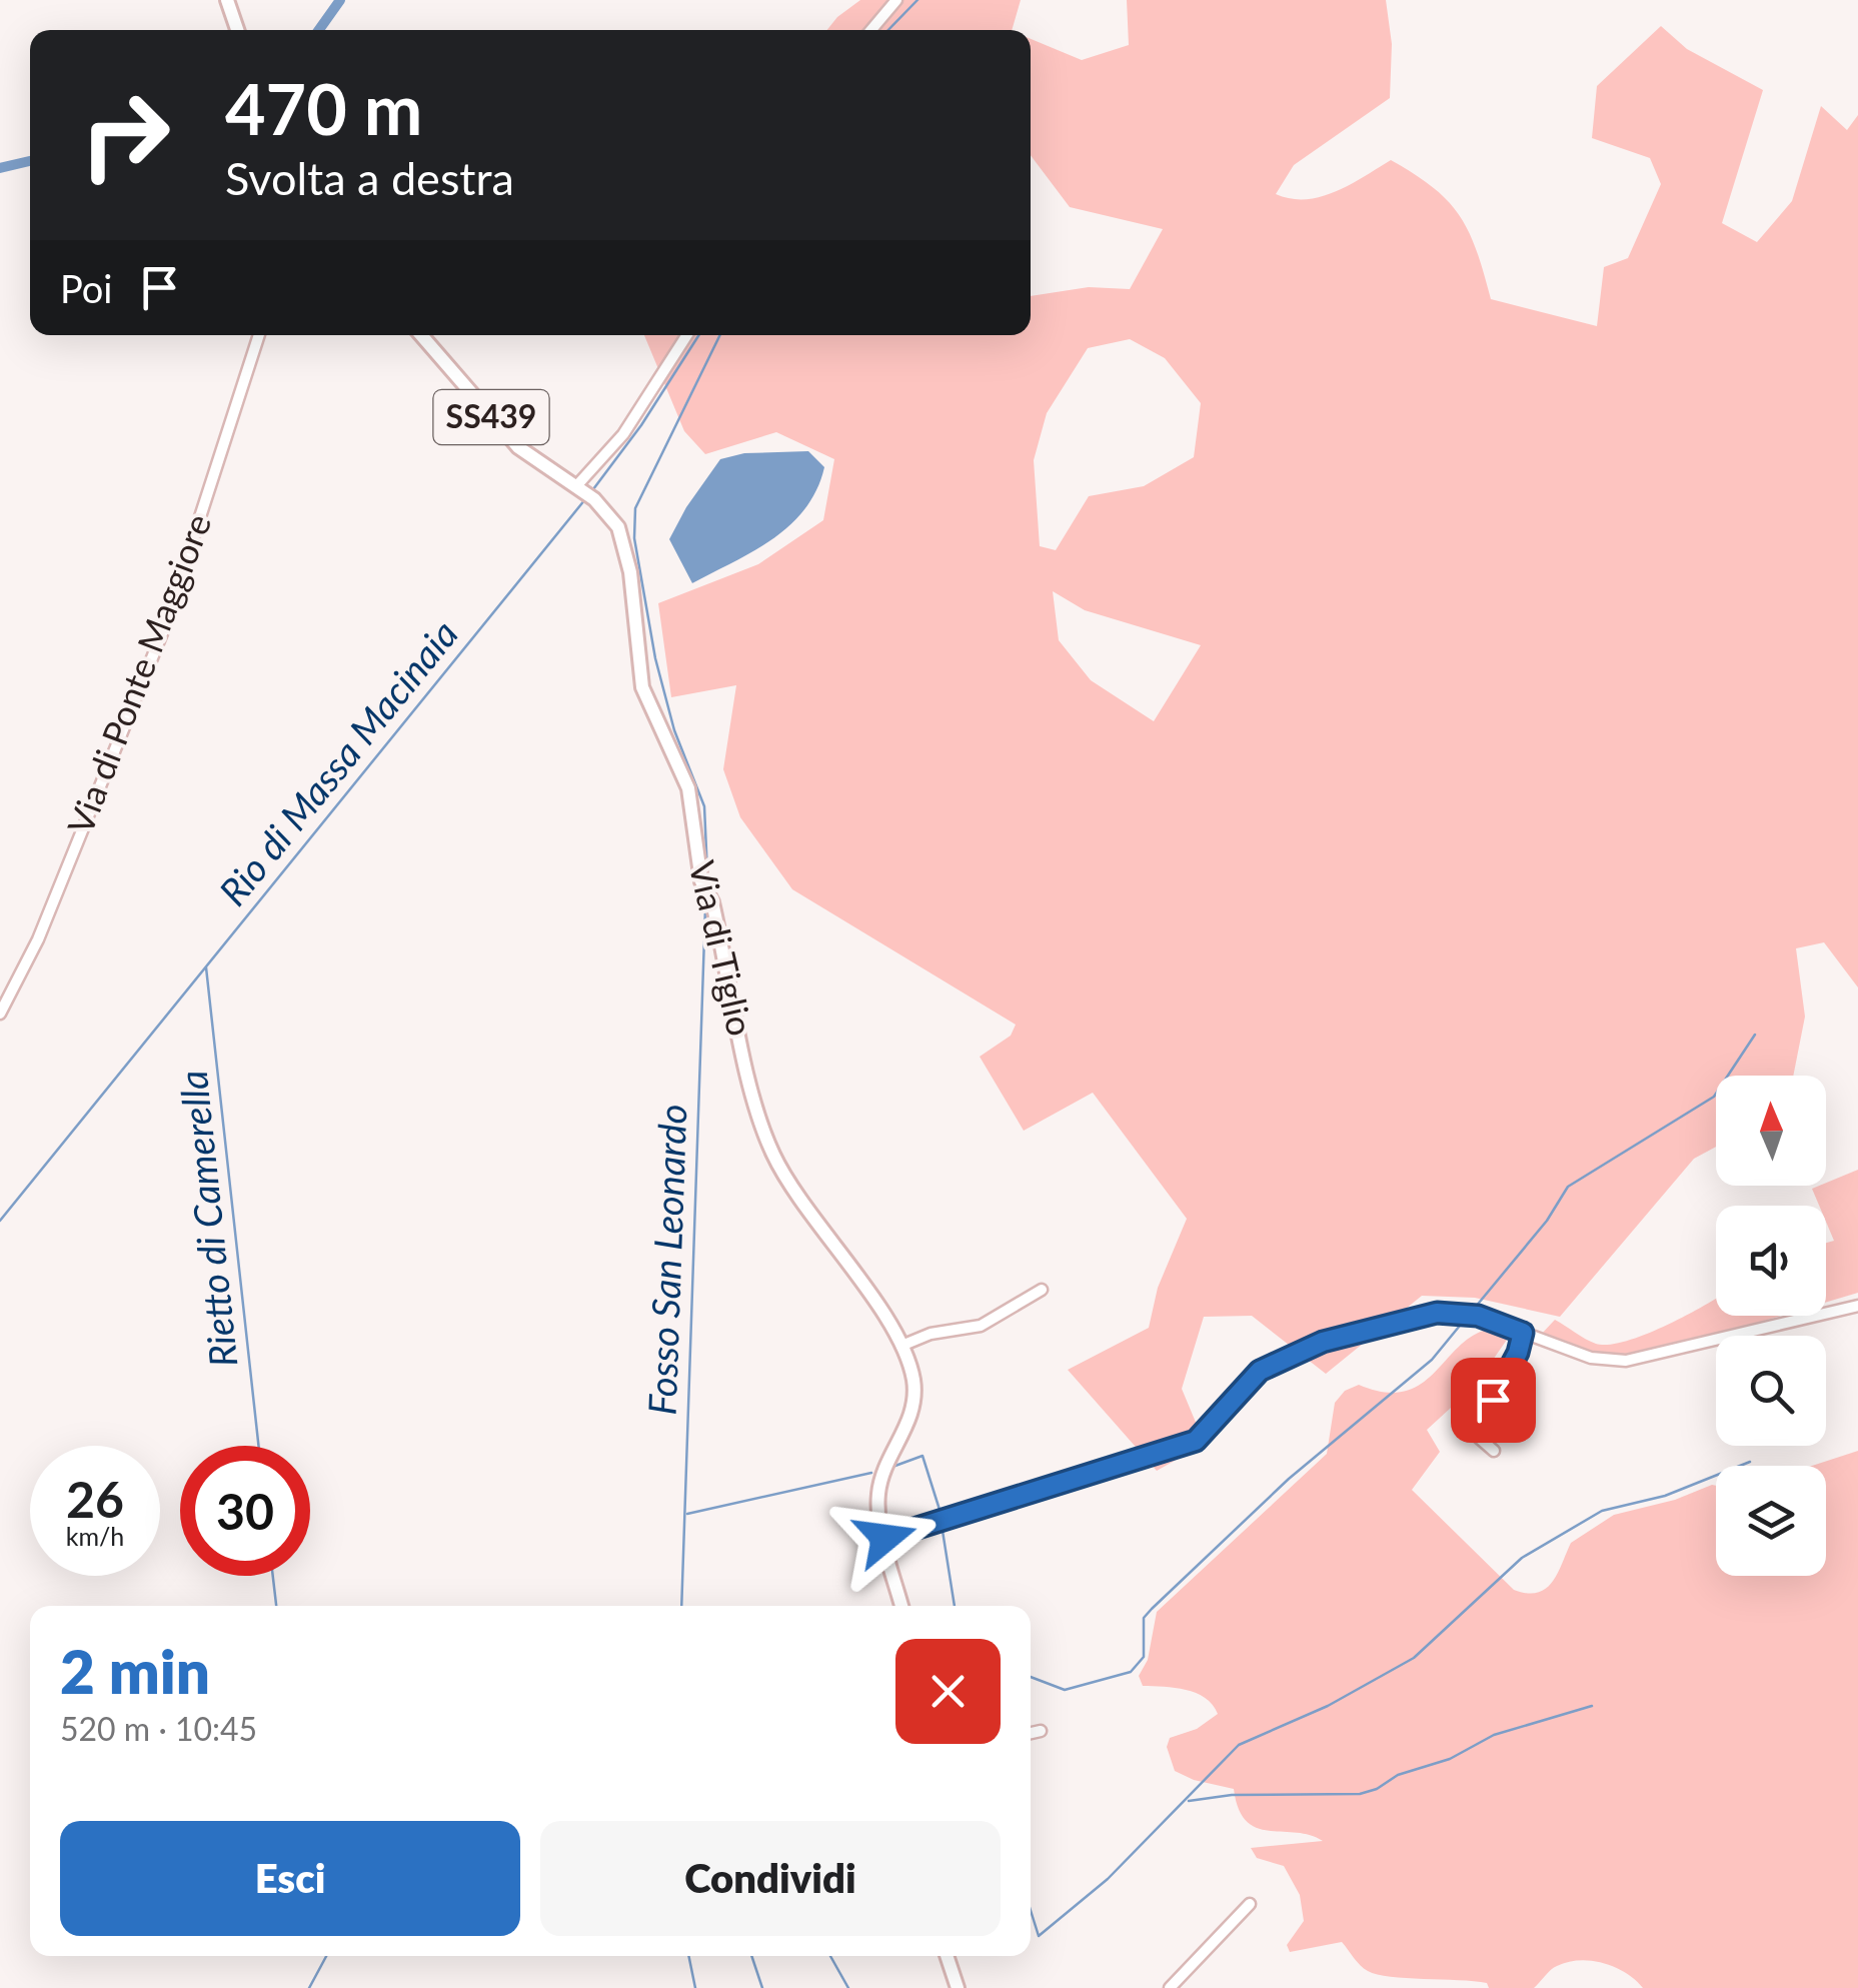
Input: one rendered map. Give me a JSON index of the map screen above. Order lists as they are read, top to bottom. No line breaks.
{"streets":{"main road":["SS439","Via di Tiglio"],"street":["Via di Ponte Maggiore"]},"water":["Rio di Massa Macinaia","Rietto di Camerella","Fosso San Leonardo"],"north":"top","page":{"turn":["470 m","Svolta a destra"],"then":"Poi","speed":"26 km/h","limit":"30","heading":["2 min","520 m · 10:45"],"buttons":["Esci","Condividi"]}}
